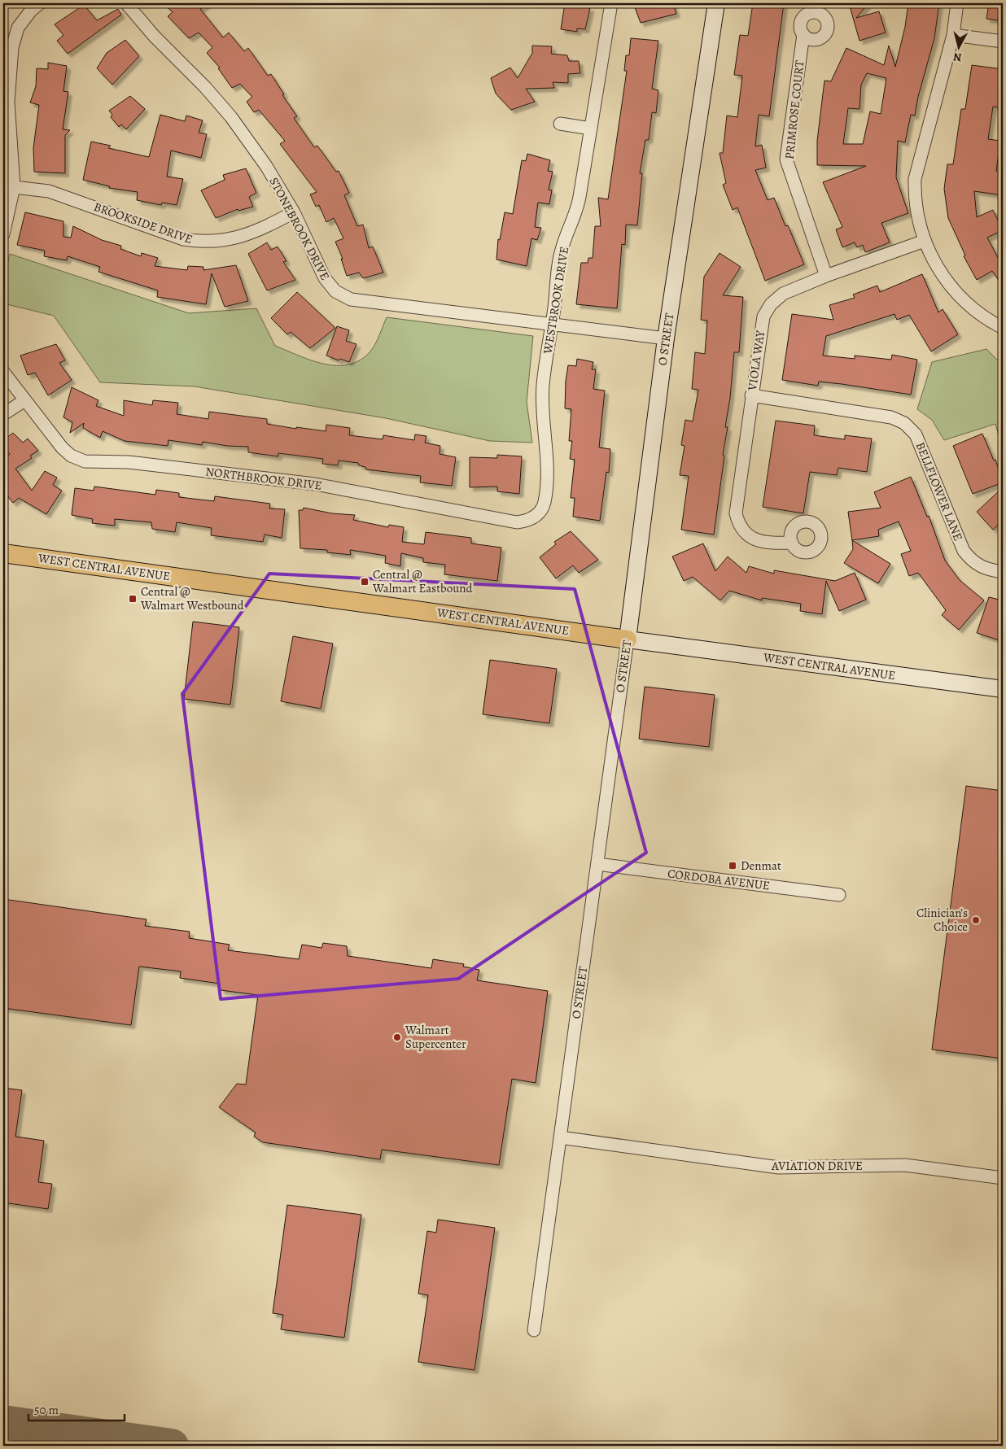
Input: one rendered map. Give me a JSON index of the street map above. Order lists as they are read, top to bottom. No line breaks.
{"streets":{"main road":["WEST CENTRAL AVENUE"],"street":["PRIMROSE COURT","BROOKSIDE DRIVE","STONEBROOK DRIVE","WESTBROOK DRIVE","O STREET","VIOLA WAY","NORTHBROOK DRIVE","BELLFLOWER LANE","CORDOBA AVENUE","AVIATION DRIVE"]},"crossings":[["PRIMROSE COURT","VIOLA WAY"],["BROOKSIDE DRIVE","STONEBROOK DRIVE"],["STONEBROOK DRIVE","WESTBROOK DRIVE"],["STONEBROOK DRIVE","O STREET"],["WESTBROOK DRIVE","NORTHBROOK DRIVE"],["O STREET","WEST CENTRAL AVENUE"],["O STREET","CORDOBA AVENUE"],["O STREET","AVIATION DRIVE"],["VIOLA WAY","BELLFLOWER LANE"]],"places":{"transit":["Central @ Walmart Eastbound","Central @ Walmart Westbound","Denmat"],"other":["Clinician’s Choice","Walmart Supercenter"]},"scale_bar":"50 m","north":"bottom"}
